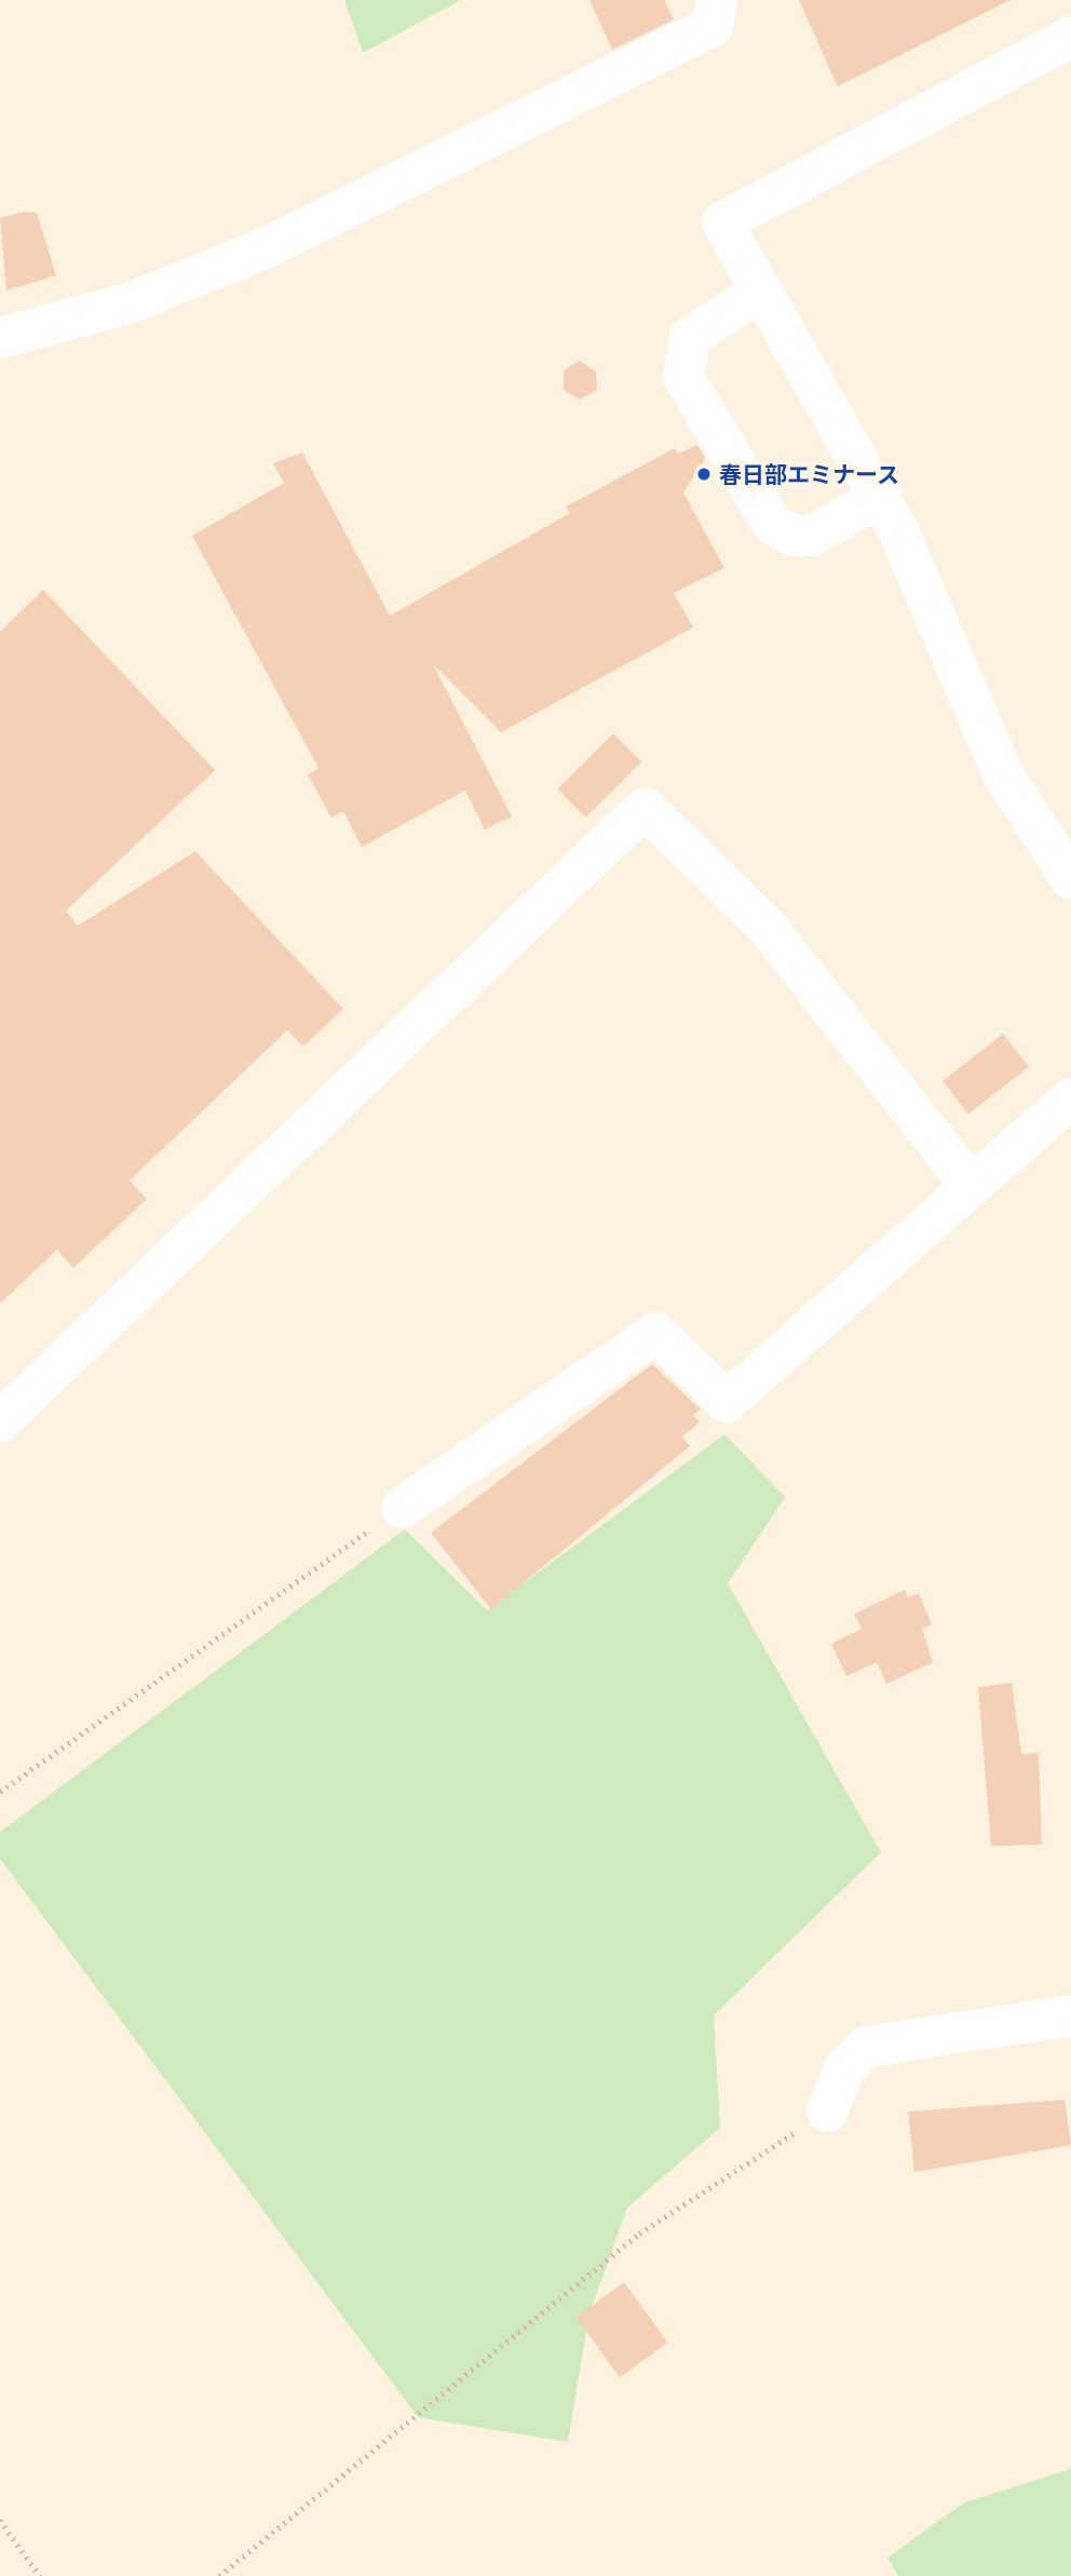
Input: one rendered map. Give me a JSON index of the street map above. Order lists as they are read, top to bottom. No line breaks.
{"places":["春日部エミナース"]}
